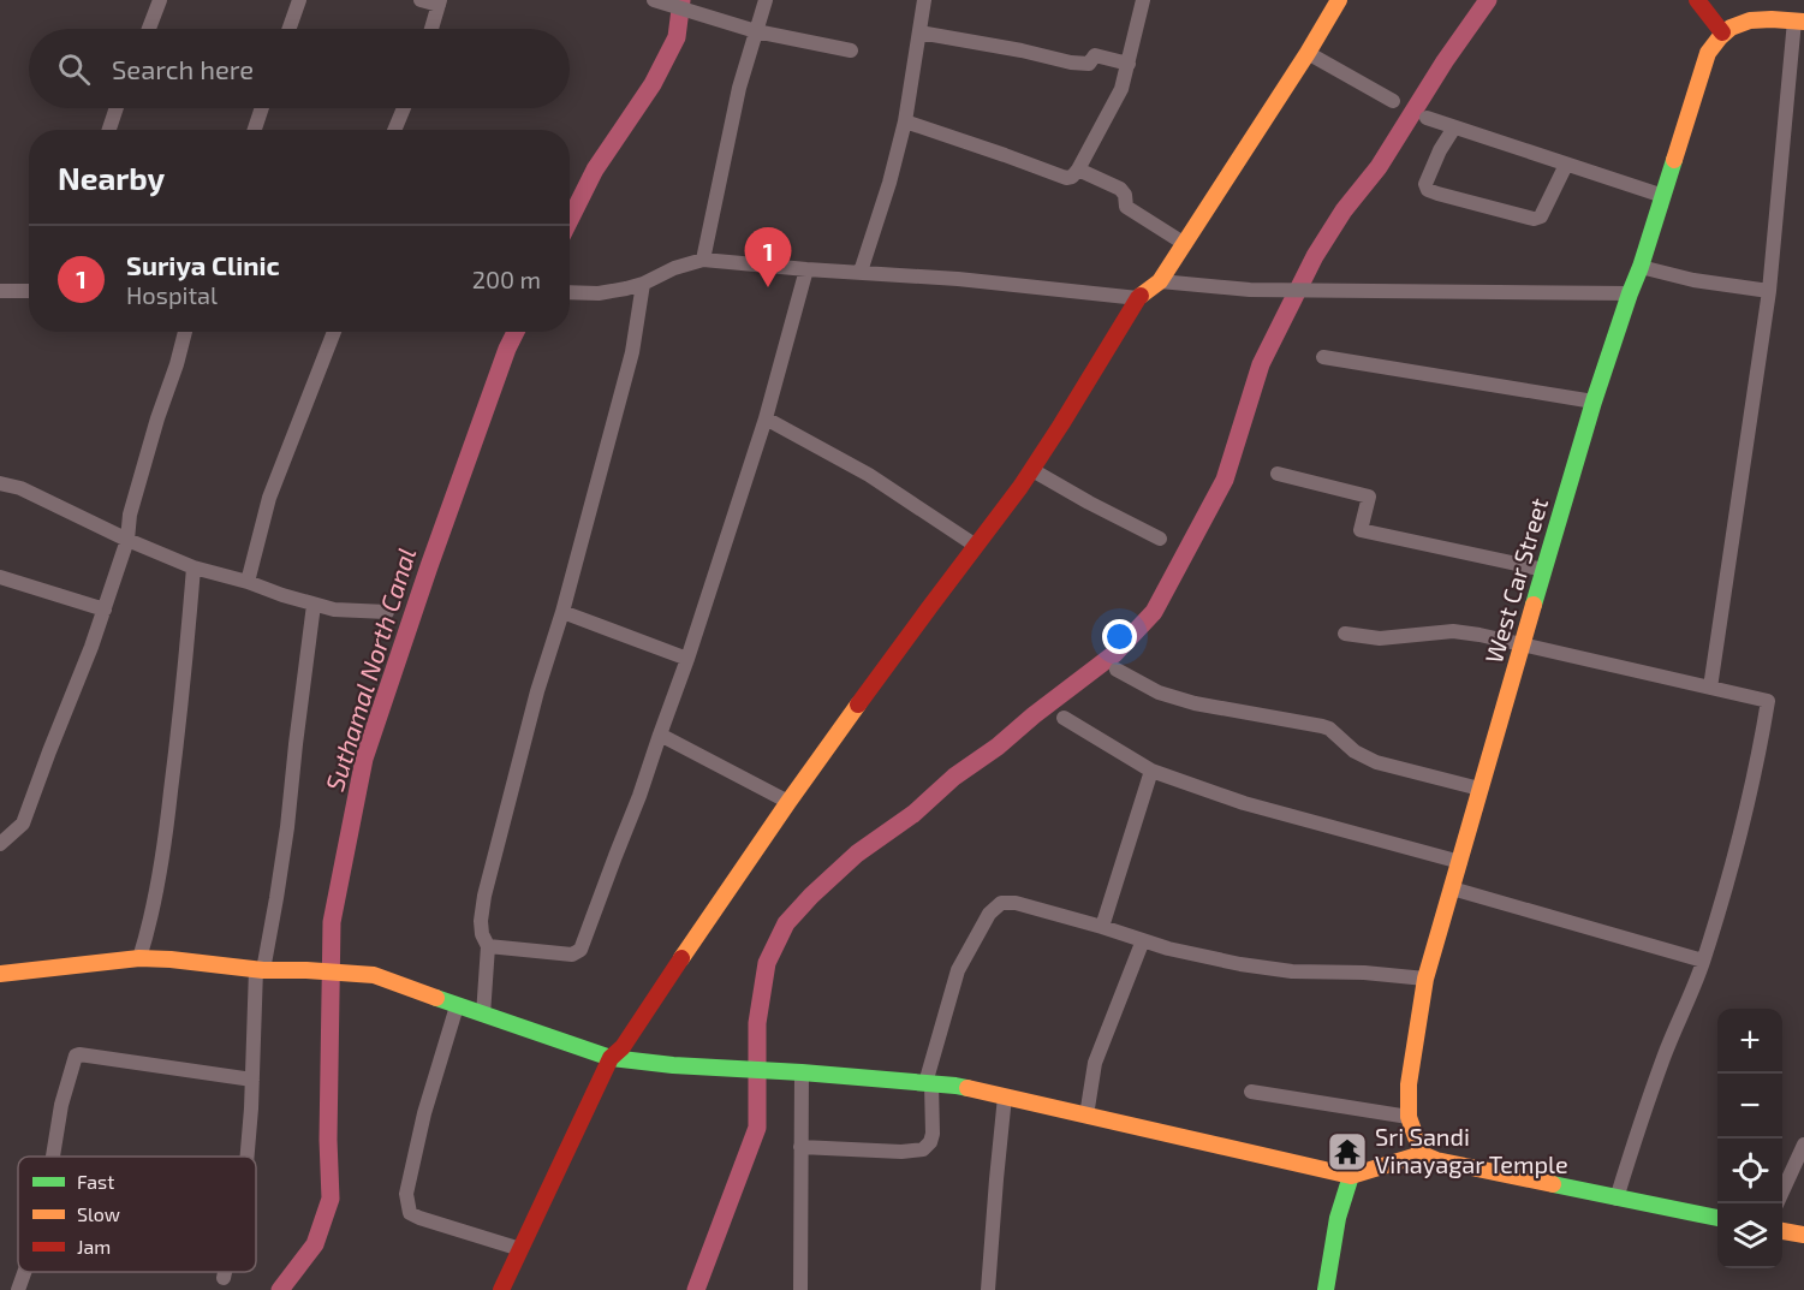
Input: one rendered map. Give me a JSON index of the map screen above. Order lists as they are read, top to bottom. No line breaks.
{"streets":{"main road":["West Car Street"]},"water":["Suthamal North Canal"],"places":{"temple":["Sri Sandi Vinayagar Temple"]},"legend":["Fast","Slow","Jam"],"page":{"search":"Search here","heading":"Nearby","list":[{"mark":"1","name":"Suriya Clinic","note":"Hospital","value":"200 m"}],"pins":"1","map_buttons":["+","−"]}}
